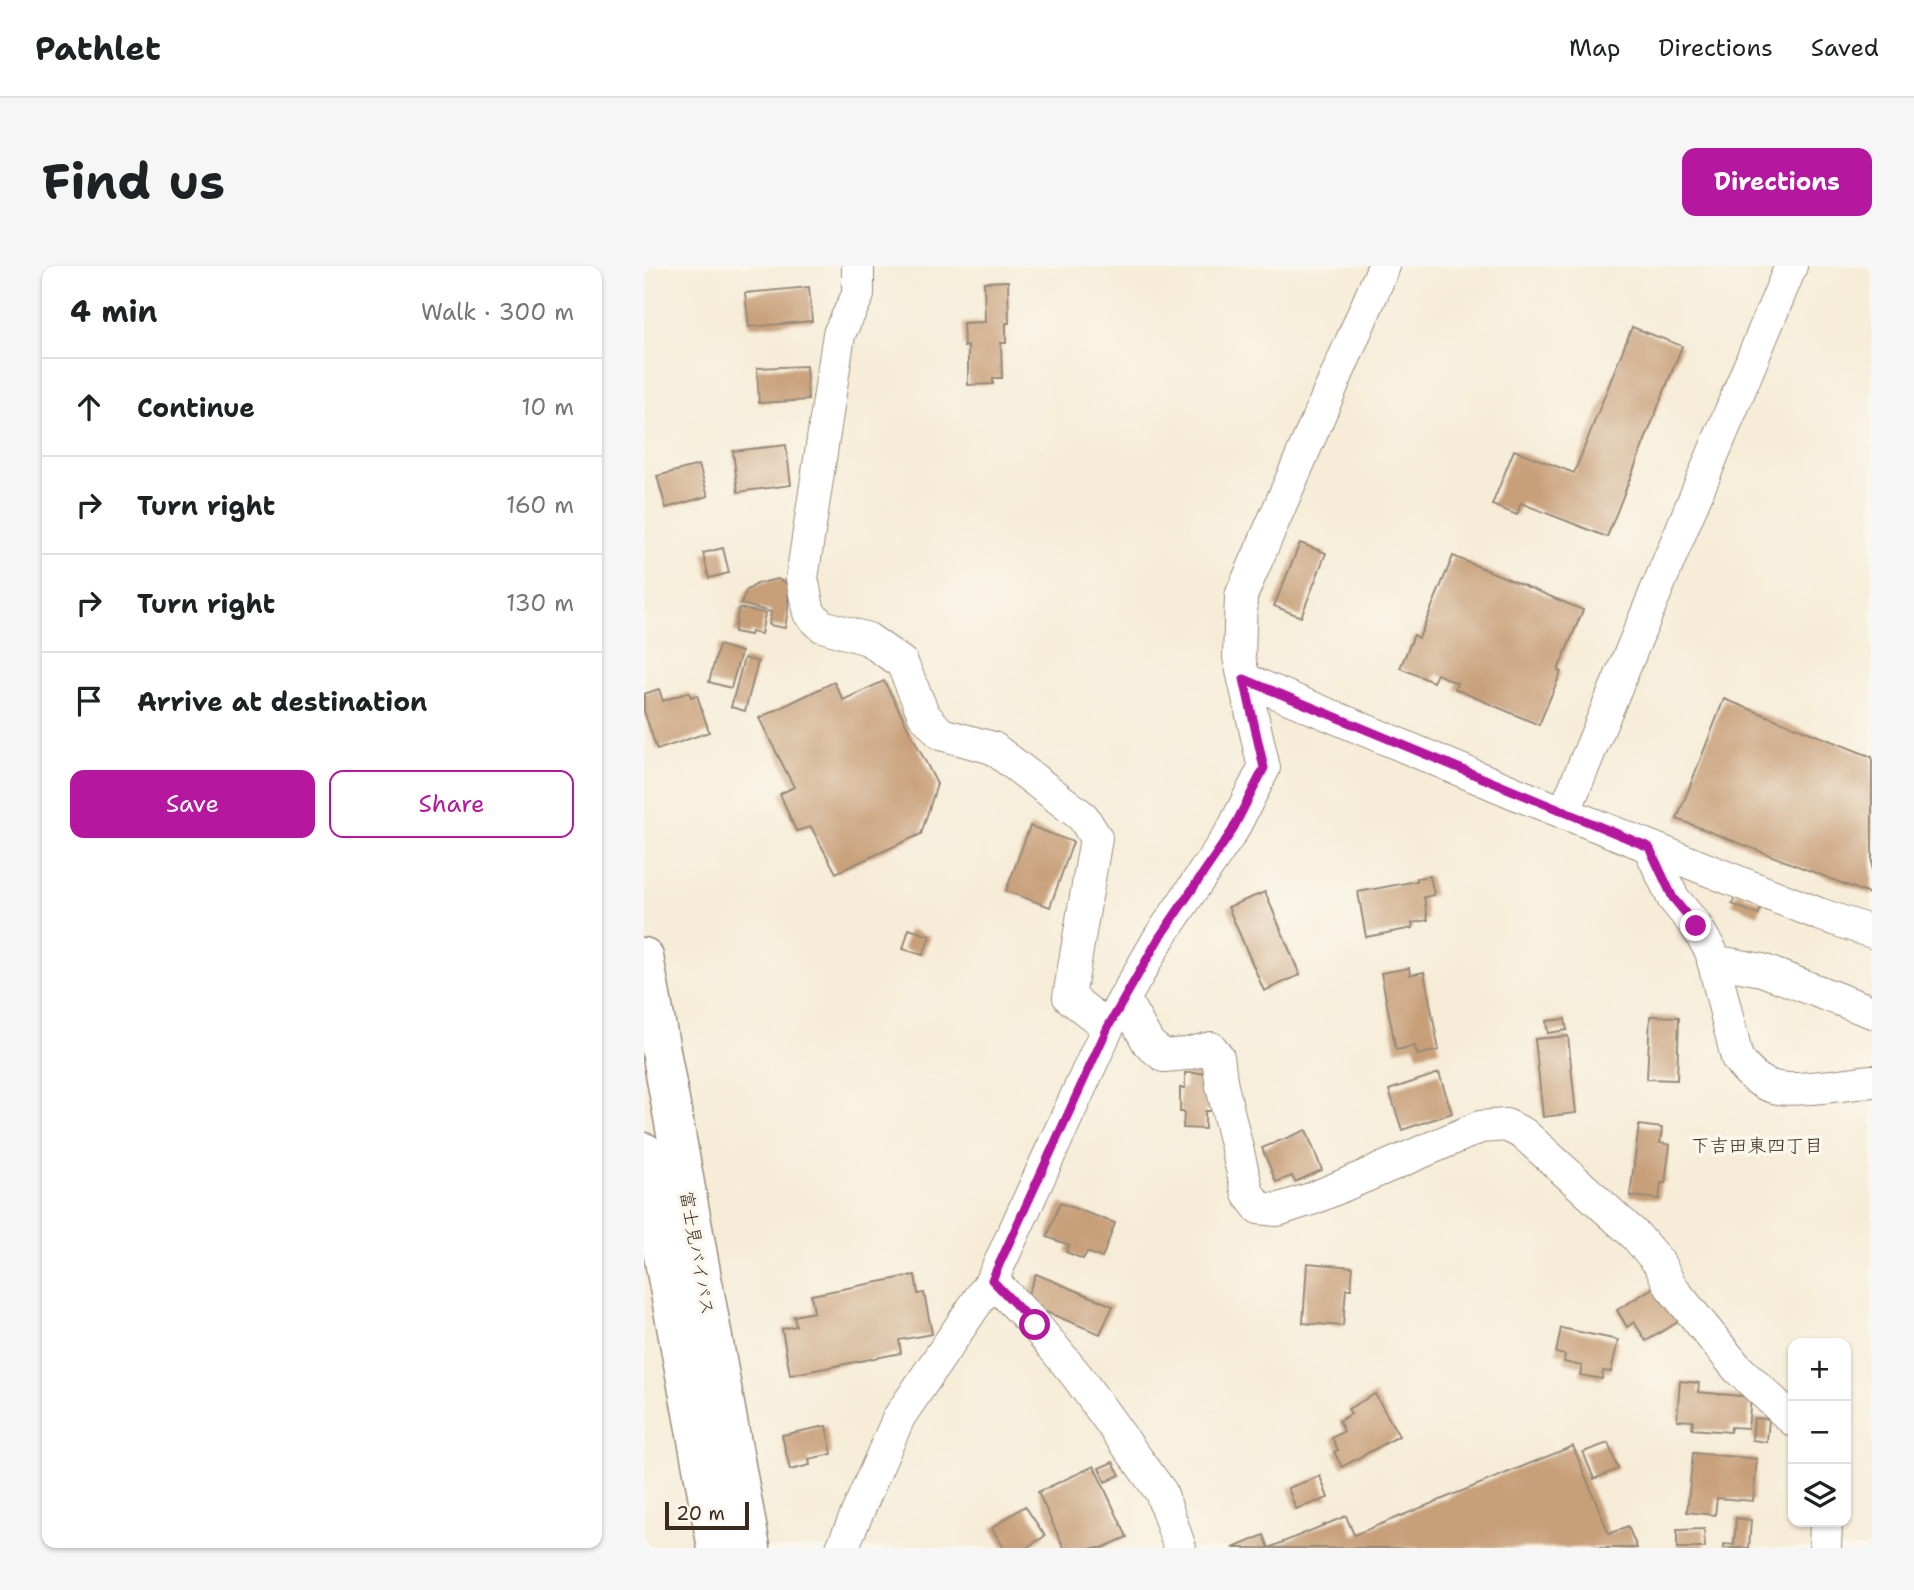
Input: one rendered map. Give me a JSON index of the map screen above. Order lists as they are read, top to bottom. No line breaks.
{"streets":{"highway":["富士見バイパス"]},"districts":["下吉田東四丁目"],"scale_bar":"20 m","page":{"header":"Pathlet","nav":["Map","Directions","Saved"],"buttons":["Directions",["Save","Share"]],"title":"Find us","heading":["4 min","Walk · 300 m"],"list":[["Continue","10 m"],["Turn right","160 m"],["Turn right","130 m"],"Arrive at destination"],"map_buttons":["+","−"],"scale":"20 m"}}
